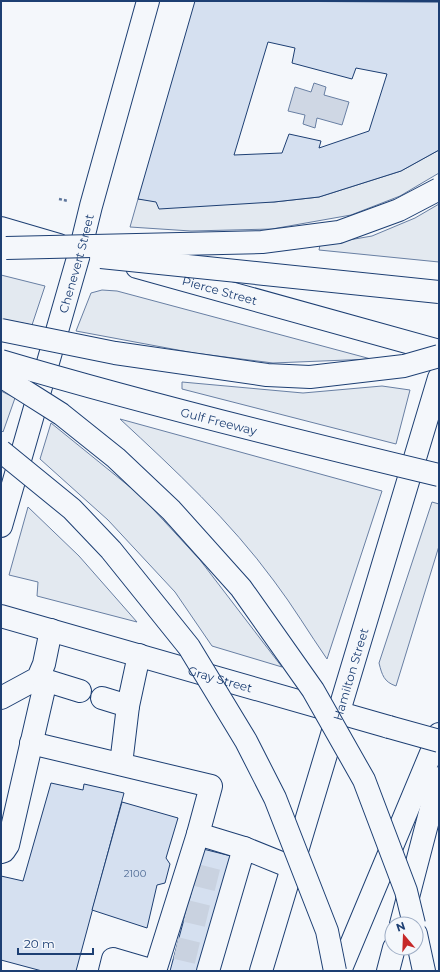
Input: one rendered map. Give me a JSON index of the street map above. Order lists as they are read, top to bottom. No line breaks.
{"streets":{"main road":["Chenevert Street","Pierce Street","Gulf Freeway","Hamilton Street","Gray Street"]},"crossings":[["Chenevert Street","Pierce Street"],["Hamilton Street","Gray Street"]],"house_numbers":["2100"],"scale_bar":"20 m","north":"top"}
